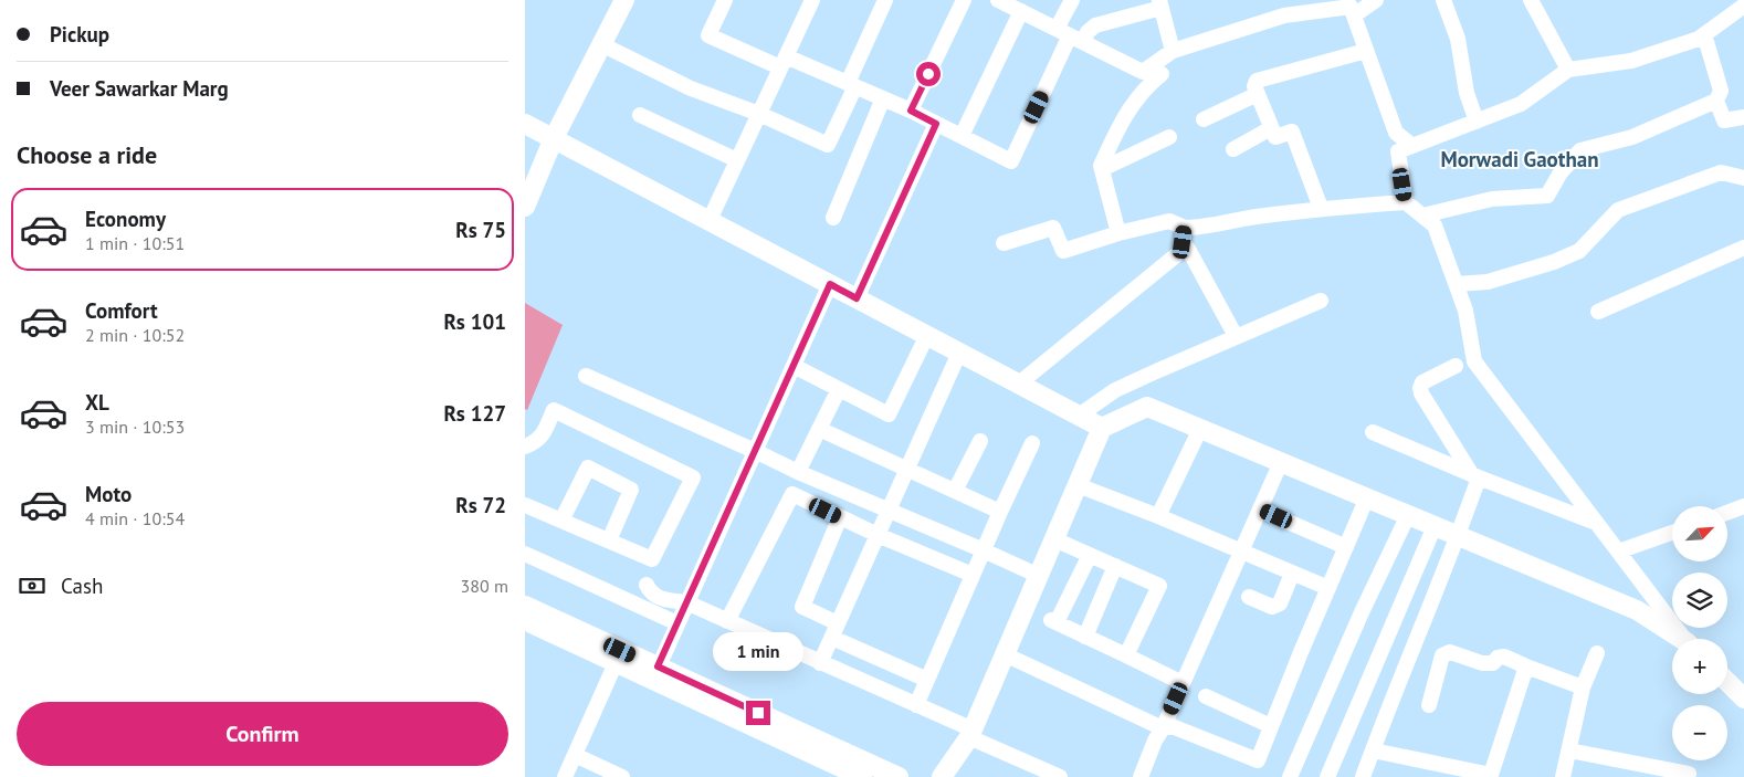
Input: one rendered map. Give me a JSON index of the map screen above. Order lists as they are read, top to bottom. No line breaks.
{"districts":["Morwadi Gaothan"],"north":"top right","page":{"banner":["Pickup","Veer Sawarkar Marg"],"heading":"Choose a ride","list":[{"name":"Economy","note":"1 min · 10:51","value":"Rs 75"},{"name":"Comfort","note":"2 min · 10:52","value":"Rs 101"},{"name":"XL","note":"3 min · 10:53","value":"Rs 127"},{"name":"Moto","note":"4 min · 10:54","value":"Rs 72"}],"map_buttons":["+","−"],"pay":["Cash","380 m"],"bubble":"1 min","buttons":"Confirm"}}
